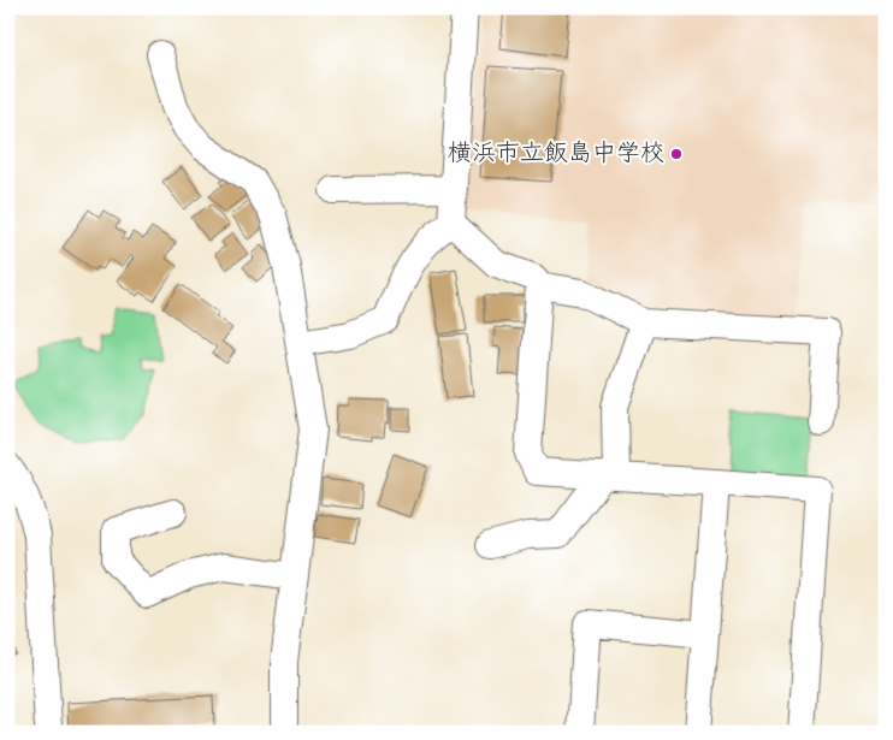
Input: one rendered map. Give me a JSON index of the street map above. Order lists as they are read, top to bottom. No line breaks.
{"places":["横浜市立飯島中学校"]}
